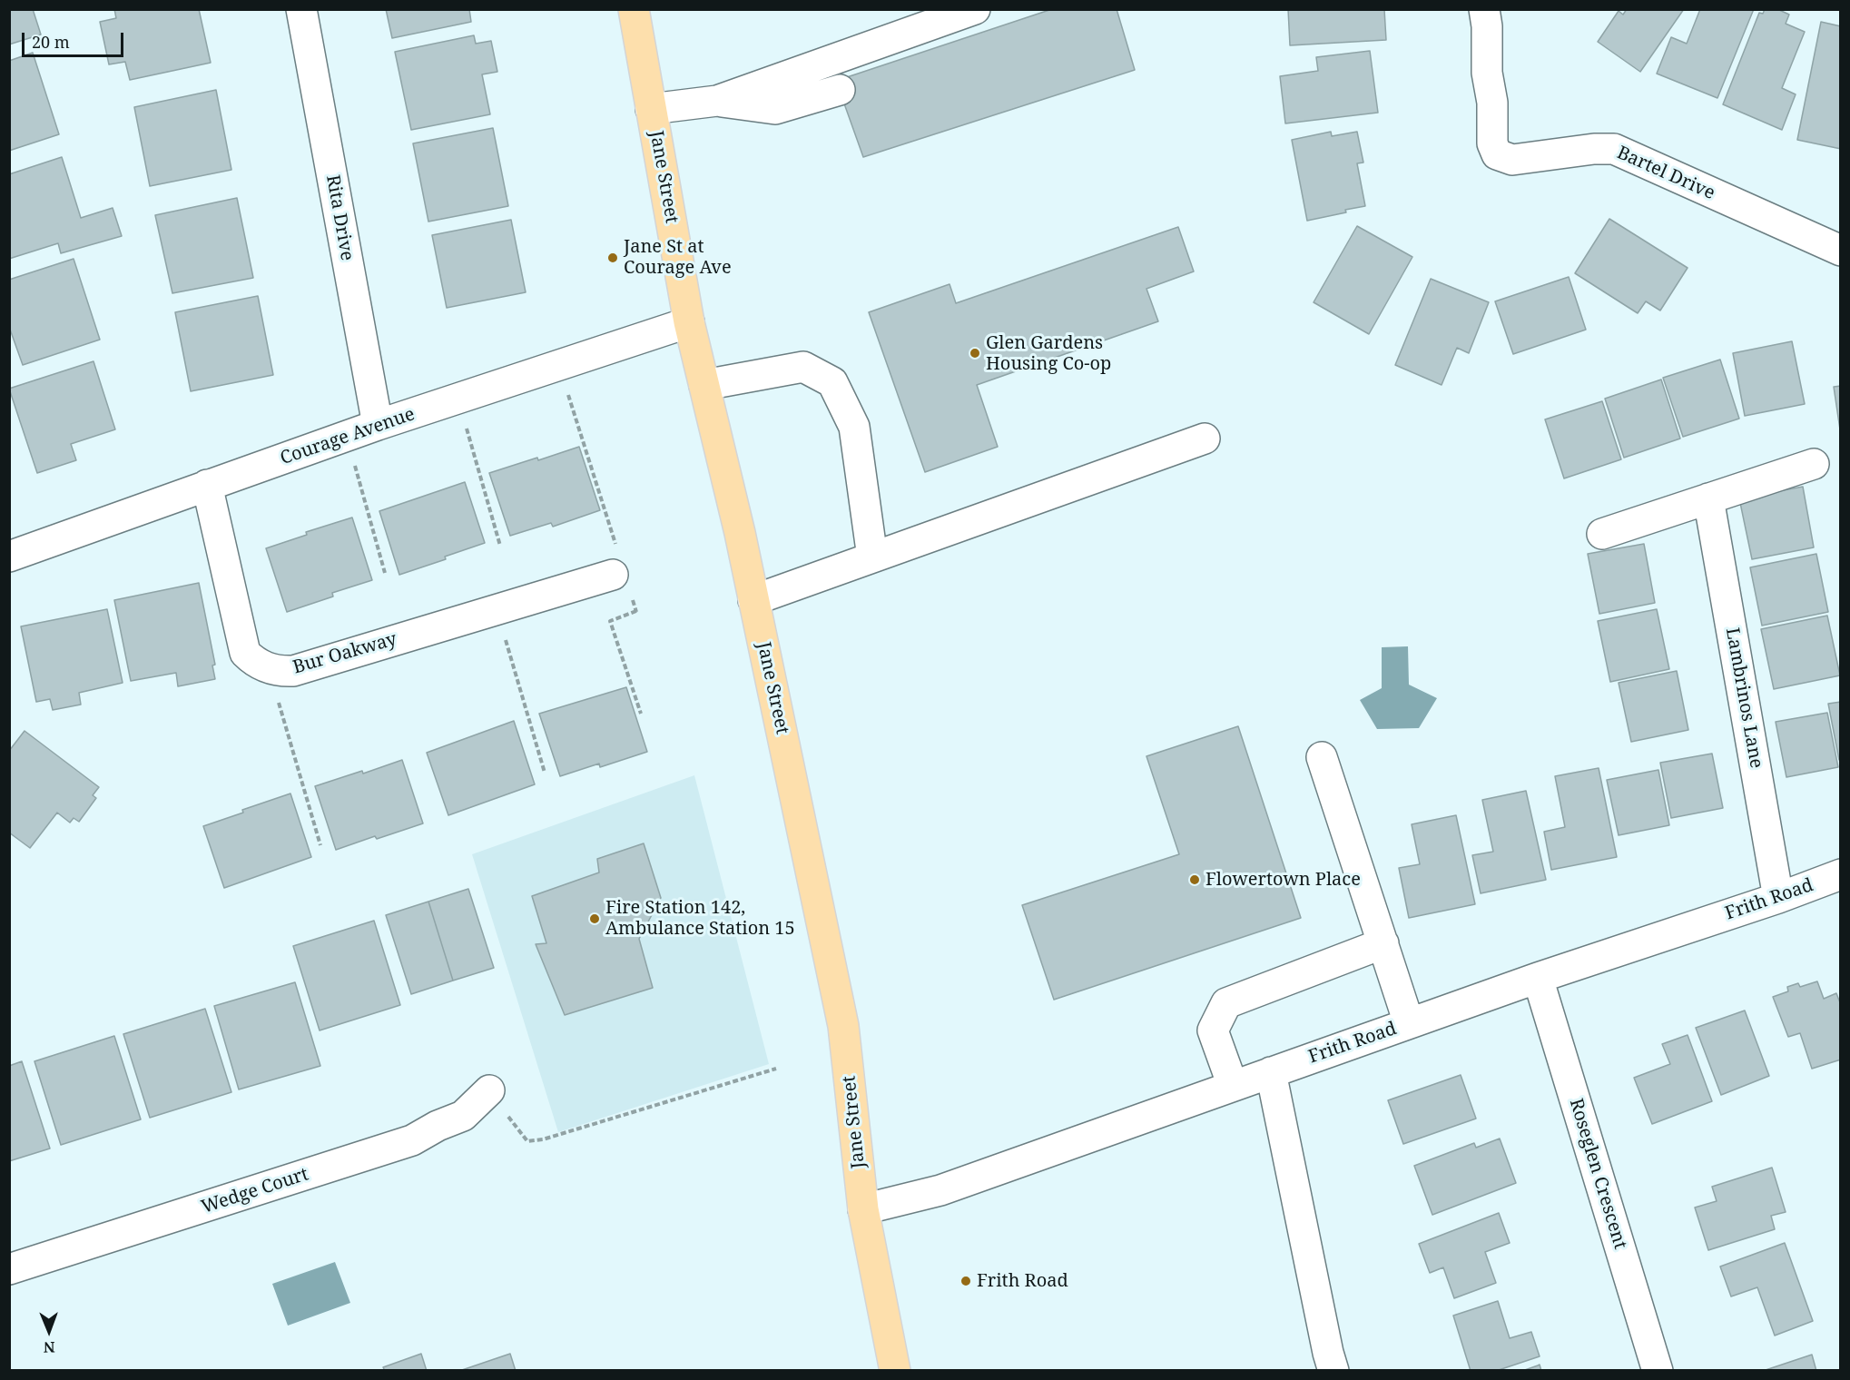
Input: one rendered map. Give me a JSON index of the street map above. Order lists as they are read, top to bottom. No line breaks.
{"streets":{"main road":["Jane Street"],"street":["Bartel Drive","Rita Drive","Courage Avenue","Bur Oakway","Lambrinos Lane","Frith Road","Roseglen Crescent","Wedge Court"]},"crossings":[["Jane Street","Courage Avenue"],["Jane Street","Frith Road"],["Rita Drive","Courage Avenue"],["Courage Avenue","Bur Oakway"],["Lambrinos Lane","Frith Road"],["Frith Road","Roseglen Crescent"]],"places":["Jane St at Courage Ave","Glen Gardens Housing Co-op","Flowertown Place","Fire Station 142, Ambulance Station 15","Frith Road"],"scale_bar":"20 m","north":"bottom"}
